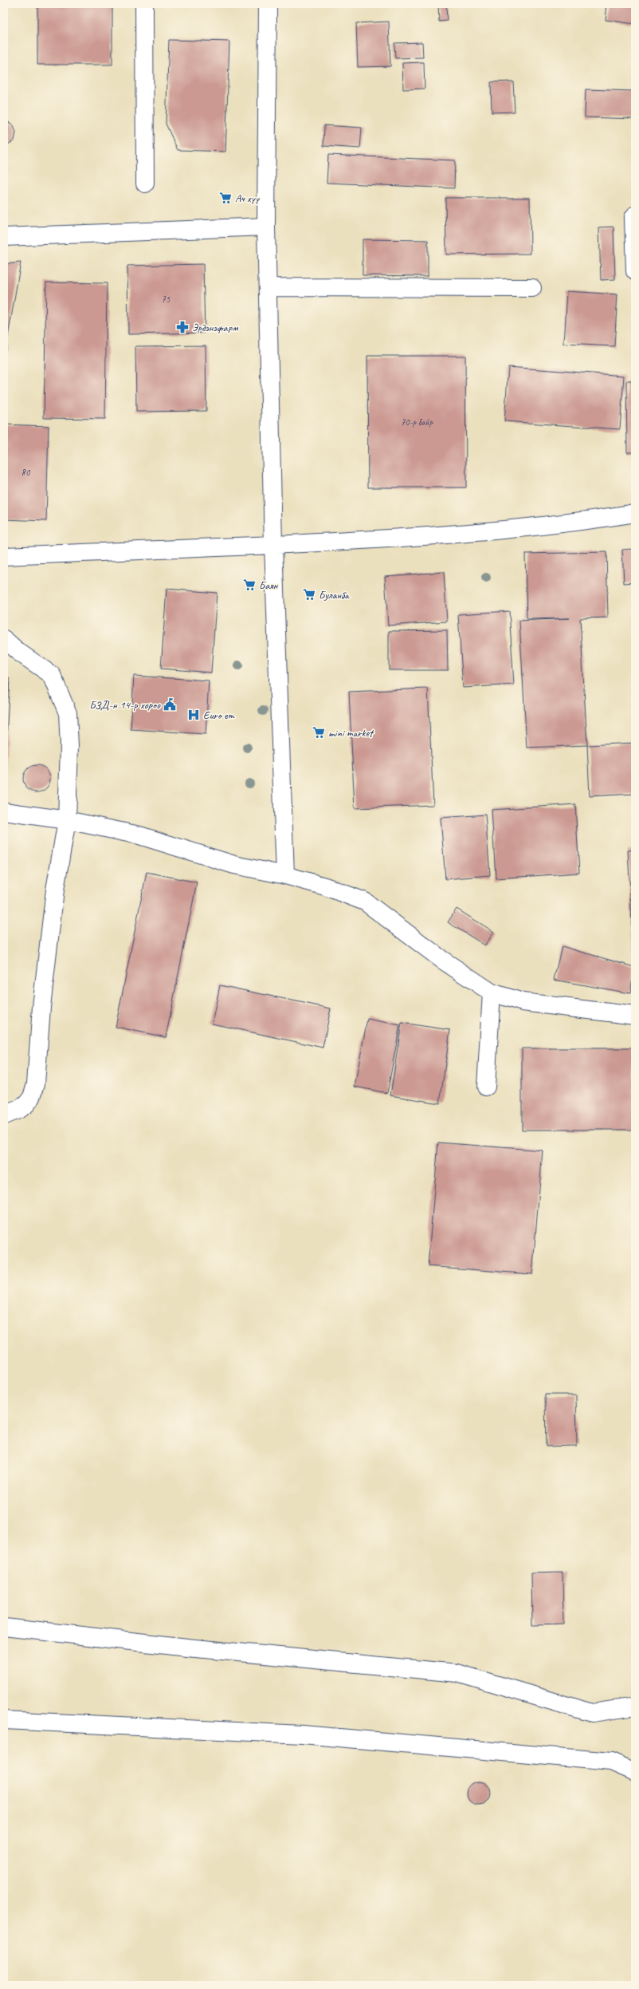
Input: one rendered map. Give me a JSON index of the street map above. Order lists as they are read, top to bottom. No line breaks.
{"places":{"supermarket":["Ач хүү","Баян","Буланба","mini market"],"pharmacy":["Эрдэнэфарм"],"public building":["БЗД-н 14-р хороо"],"hospital":["Euro em"]},"house_numbers":["75","70-р байр","80"]}
